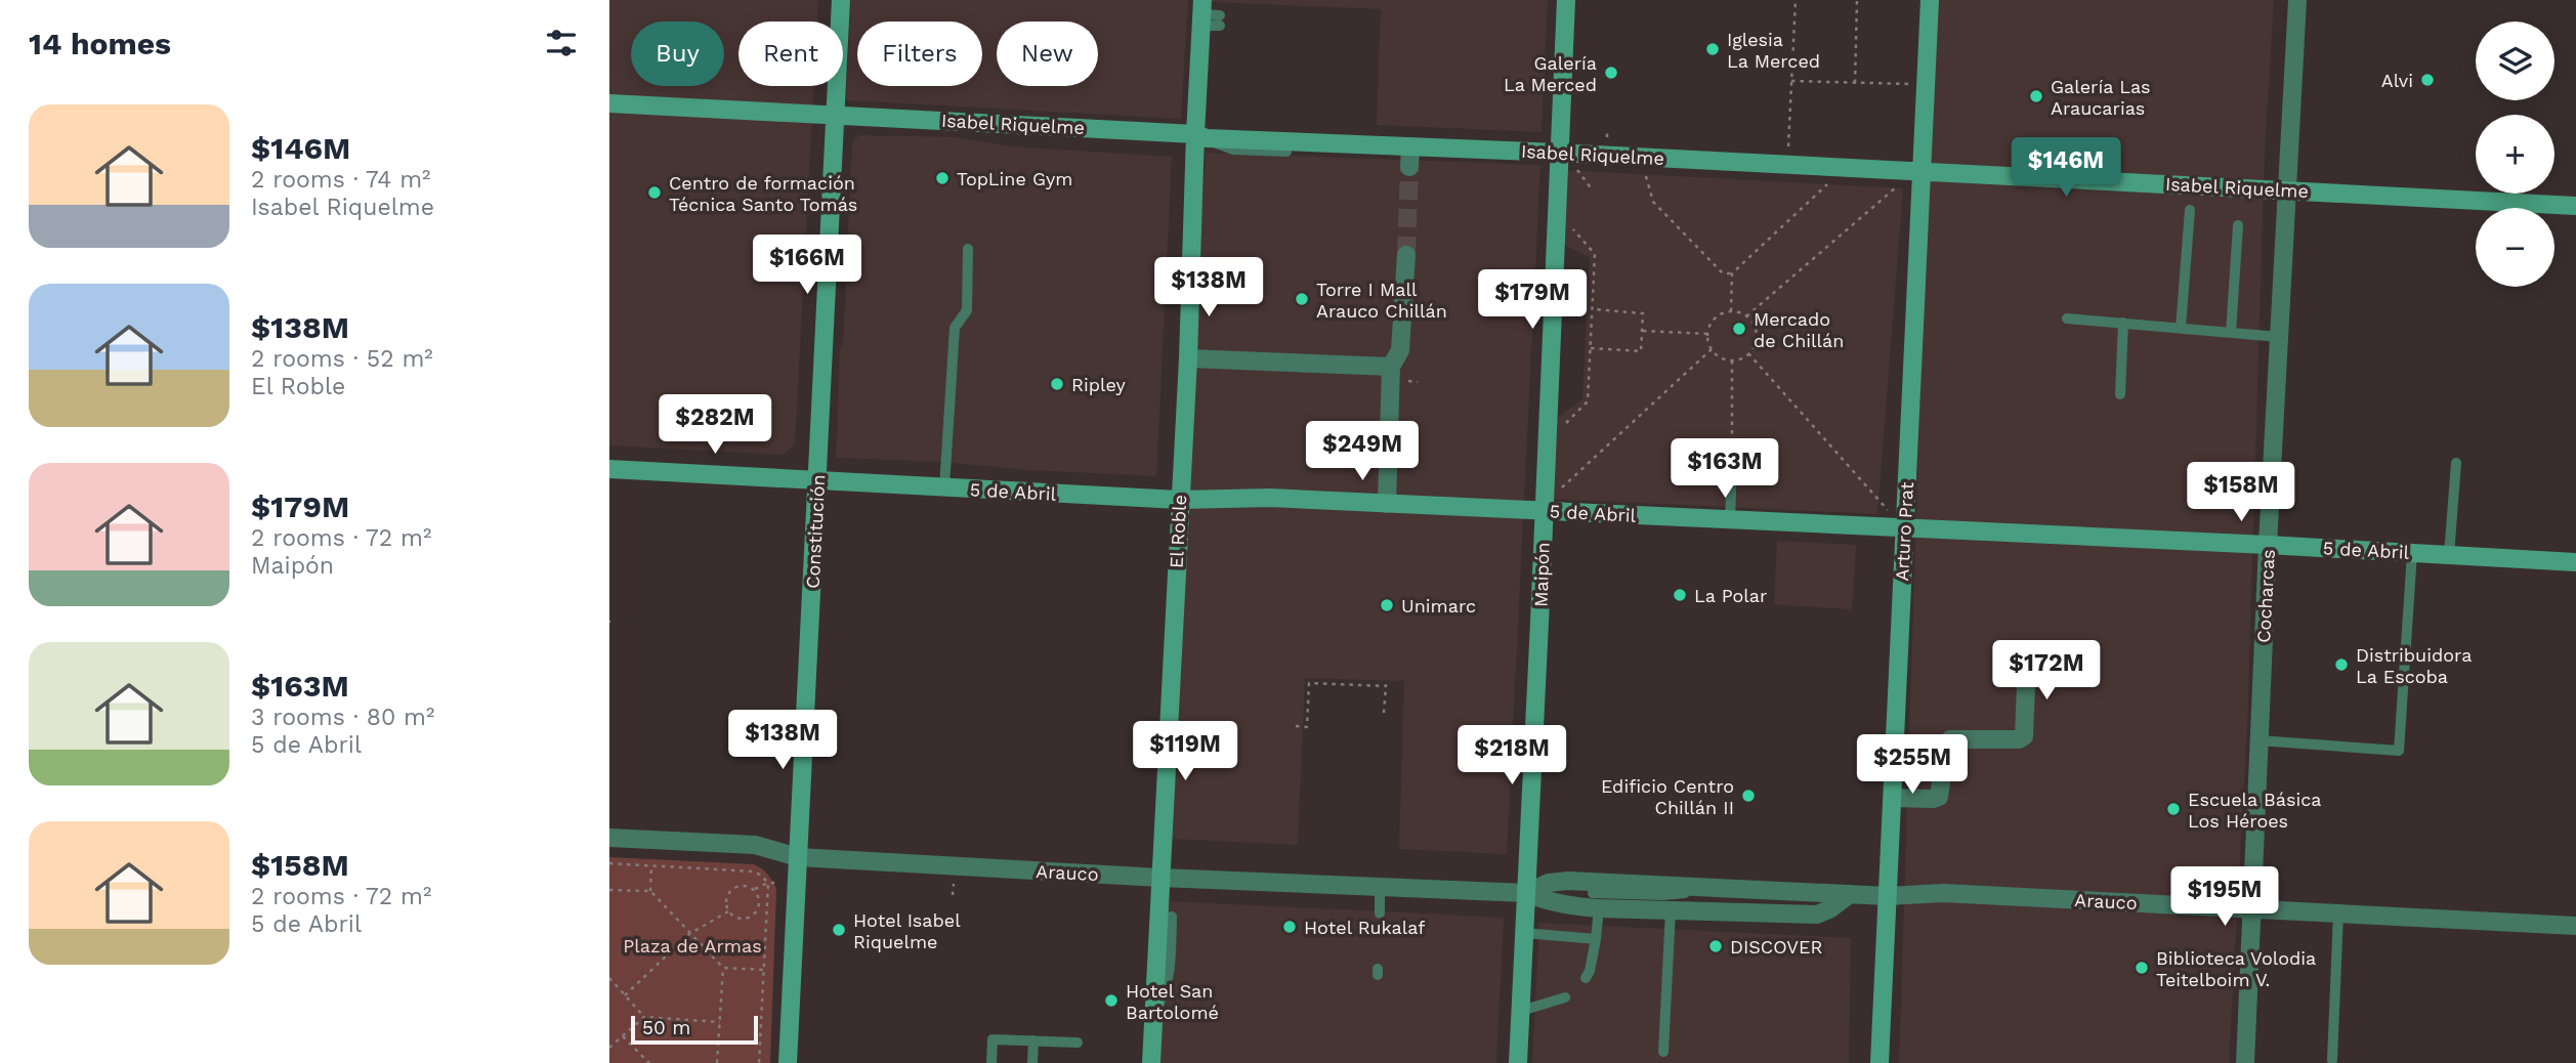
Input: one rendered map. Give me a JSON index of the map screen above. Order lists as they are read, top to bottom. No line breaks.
{"streets":{"street":["Isabel Riquelme","5 de Abril","Constitución","El Roble","Arturo Prat","Maipón","Cocharcas","Arauco"]},"crossings":[["Isabel Riquelme","Constitución"],["Isabel Riquelme","El Roble"],["Isabel Riquelme","Arturo Prat"],["Isabel Riquelme","Maipón"],["Isabel Riquelme","Cocharcas"],["5 de Abril","Constitución"],["5 de Abril","El Roble"],["5 de Abril","Arturo Prat"],["5 de Abril","Maipón"],["5 de Abril","Cocharcas"],["Constitución","Arauco"],["El Roble","Arauco"],["Arturo Prat","Arauco"],["Maipón","Arauco"],["Cocharcas","Arauco"]],"parks":["Plaza de Armas"],"places":["Iglesia La Merced","Galería La Merced","Alvi","Galería Las Araucarias","TopLine Gym","Centro de formación Técnica Santo Tomás","Torre I Mall Arauco Chillán","Mercado de Chillán","Ripley","La Polar","Unimarc","Distribuidora La Escoba","Edificio Centro Chillán II","Escuela Básica Los Héroes","Hotel Rukalaf","Hotel Isabel Riquelme","DISCOVER","Biblioteca Volodia Teitelboim V.","Hotel San Bartolomé"],"scale_bar":"50 m","page":{"heading":"14 homes","map_buttons":["+","−"],"chip":["Buy","Rent","Filters","New"],"list":[{"name":"$146M","note":"2 rooms · 74 m² · Isabel Riquelme"},{"name":"$138M","note":"2 rooms · 52 m² · El Roble"},{"name":"$179M","note":"2 rooms · 72 m² · Maipón"},{"name":"$163M","note":"3 rooms · 80 m² · 5 de Abril"},{"name":"$158M","note":"2 rooms · 72 m² · 5 de Abril"}],"price":["$146M","$166M","$138M","$179M","$282M","$249M","$163M","$158M","$172M","$138M","$119M","$218M","$255M","$195M"],"scale":"50 m"}}
